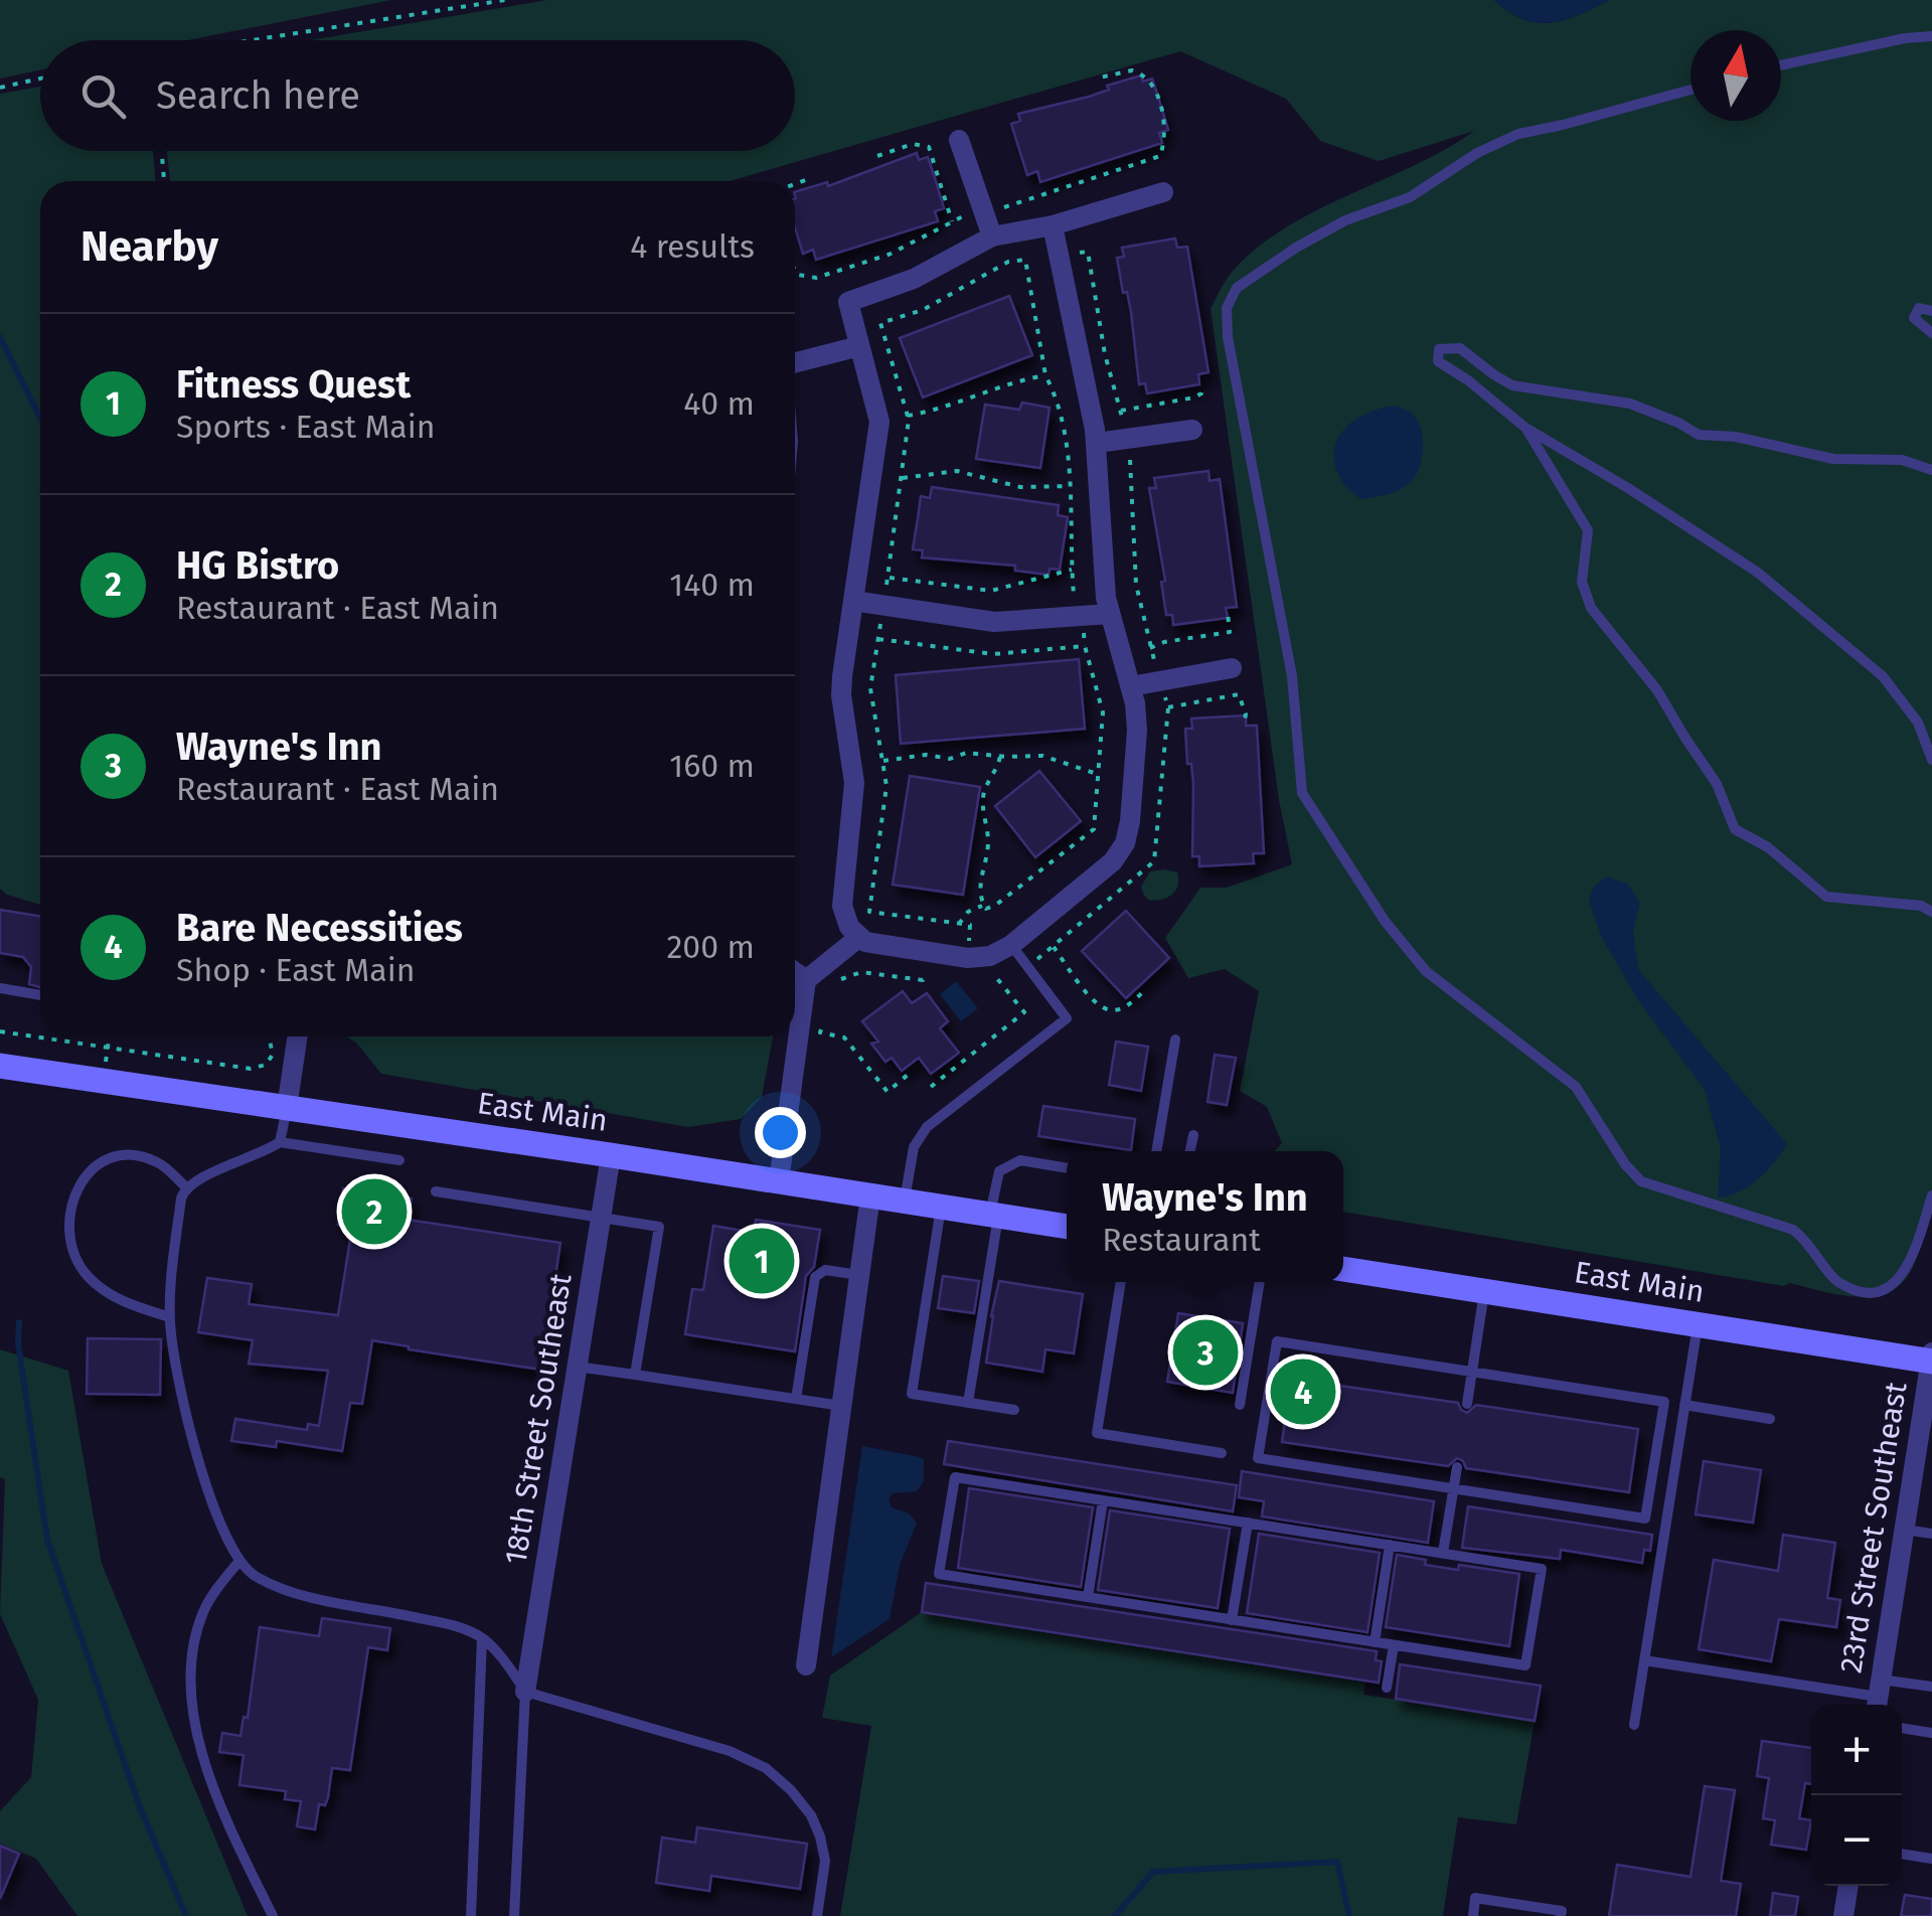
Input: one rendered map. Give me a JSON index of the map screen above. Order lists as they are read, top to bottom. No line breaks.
{"streets":{"main road":["East Main"],"street":["18th Street Southeast","23rd Street Southeast"]},"crossings":[["East Main","18th Street Southeast"],["East Main","23rd Street Southeast"]],"north":"top","page":{"search":"Search here","heading":["Nearby","4 results"],"list":[{"mark":"1","name":"Fitness Quest","note":"Sports · East Main","value":"40 m"},{"mark":"2","name":"HG Bistro","note":"Restaurant · East Main","value":"140 m"},{"mark":"3","name":"Wayne's Inn","note":"Restaurant · East Main","value":"160 m"},{"mark":"4","name":"Bare Necessities","note":"Shop · East Main","value":"200 m"}],"popup":["Wayne's Inn","Restaurant"],"pins":["2","1","3","4"],"map_buttons":["+","−"]}}
